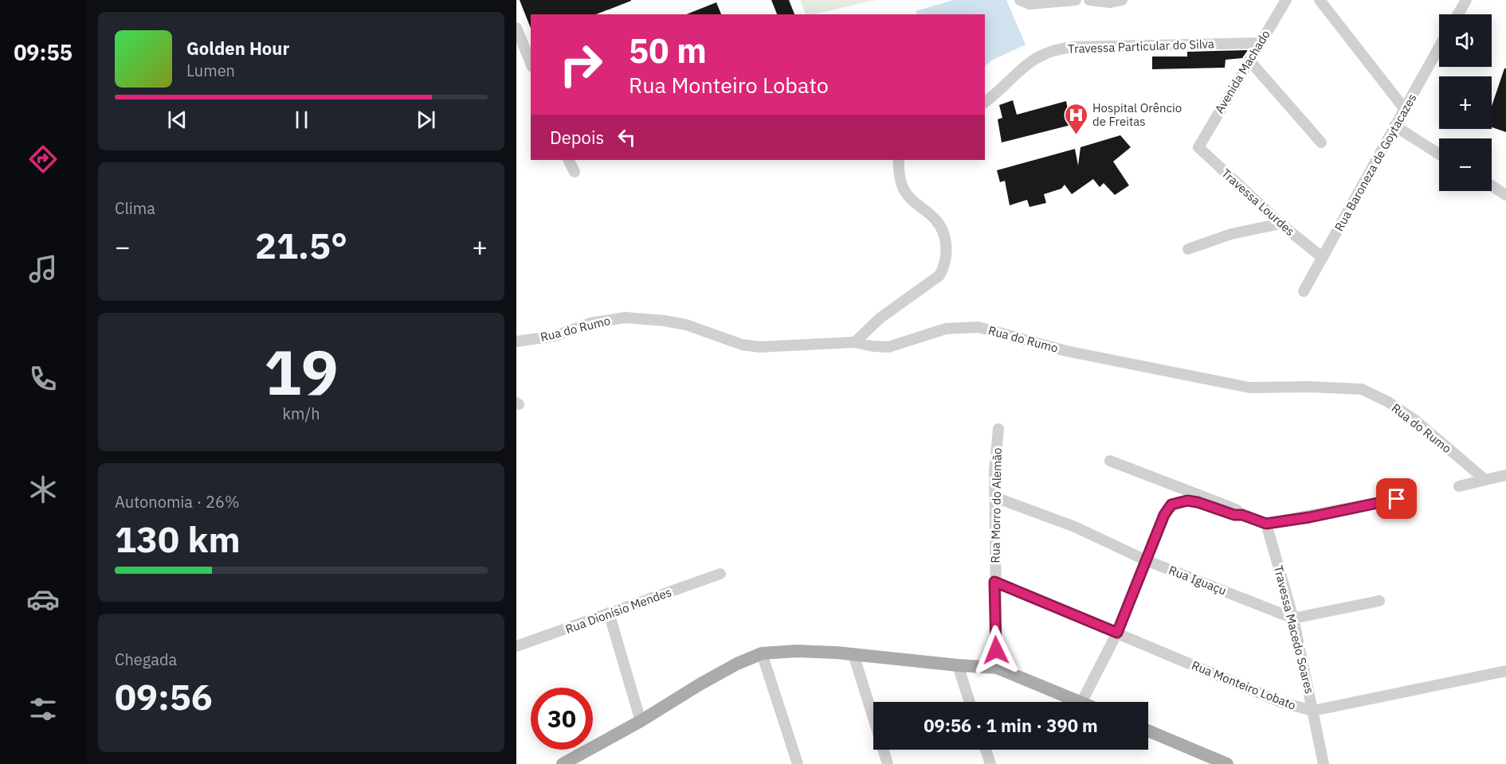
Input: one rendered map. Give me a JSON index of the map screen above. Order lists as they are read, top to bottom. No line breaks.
{"streets":{"street":["Travessa Particular do Silva","Avenida Machado","Rua Baroneza de Goytacazes","Travessa Lourdes","Rua do Rumo","Rua Morro do Alemão","Rua Iguaçu","Rua Dionísio Mendes","Travessa Macedo Soares","Rua Monteiro Lobato"]},"crossings":[["Travessa Particular do Silva","Avenida Machado"],["Avenida Machado","Travessa Lourdes"],["Rua Baroneza de Goytacazes","Travessa Lourdes"],["Rua Morro do Alemão","Rua Iguaçu"],["Rua Morro do Alemão","Rua Monteiro Lobato"],["Rua Iguaçu","Travessa Macedo Soares"],["Travessa Macedo Soares","Rua Monteiro Lobato"]],"places":{"hospital":["Hospital Orêncio de Freitas"]},"page":{"tabs":"09:55","map_buttons":["+","−"],"turn":["50 m","Rua Monteiro Lobato"],"song":["Golden Hour","Lumen"],"then":"Depois","tile":["Clima",["19","km/h"],["Autonomia · 26%","130 km"],["Chegada","09:56"]],"heat":["−","21.5°","+"],"limit":"30","trip":"09:56 · 1 min · 390 m"}}
